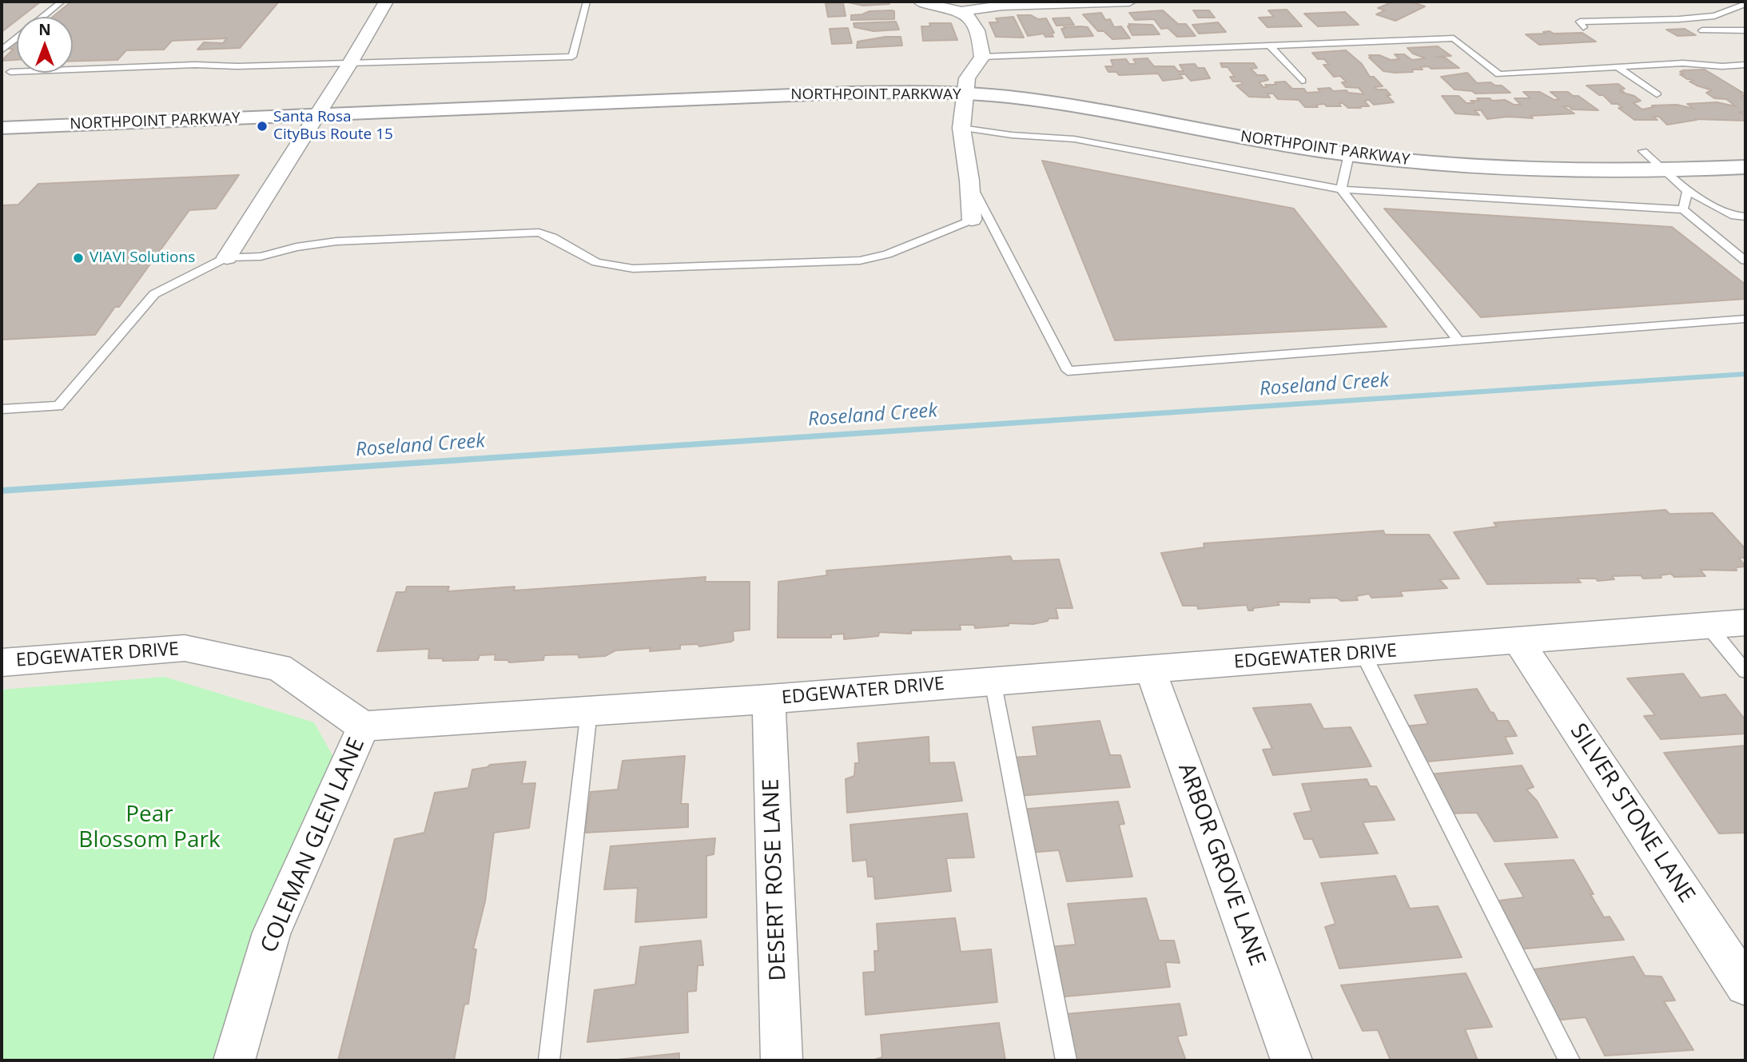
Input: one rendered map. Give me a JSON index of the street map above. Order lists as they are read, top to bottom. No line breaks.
{"streets":{"street":["NORTHPOINT PARKWAY","EDGEWATER DRIVE","SILVER STONE LANE","COLEMAN GLEN LANE","ARBOR GROVE LANE","DESERT ROSE LANE"]},"crossings":[["EDGEWATER DRIVE","SILVER STONE LANE"],["EDGEWATER DRIVE","COLEMAN GLEN LANE"],["EDGEWATER DRIVE","ARBOR GROVE LANE"],["EDGEWATER DRIVE","DESERT ROSE LANE"]],"water":["Roseland Creek"],"parks":["Pear Blossom Park"],"places":["Santa Rosa CityBus Route 15","VIAVI Solutions"],"north":"top"}
